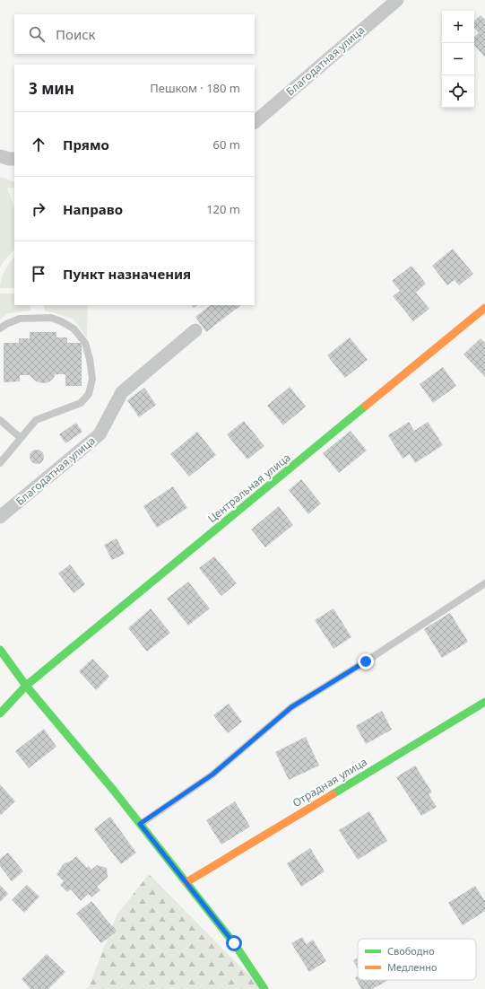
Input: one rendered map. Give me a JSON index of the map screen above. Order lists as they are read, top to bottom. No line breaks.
{"streets":{"street":["Благодатная улица","Центральная улица","Отрадная улица"]},"legend":["Свободно","Медленно"],"page":{"map_buttons":["+","−"],"search":"Поиск","heading":["3 мин","Пешком · 180 m"],"list":[["Прямо","60 m"],["Направо","120 m"],"Пункт назначения"]}}
